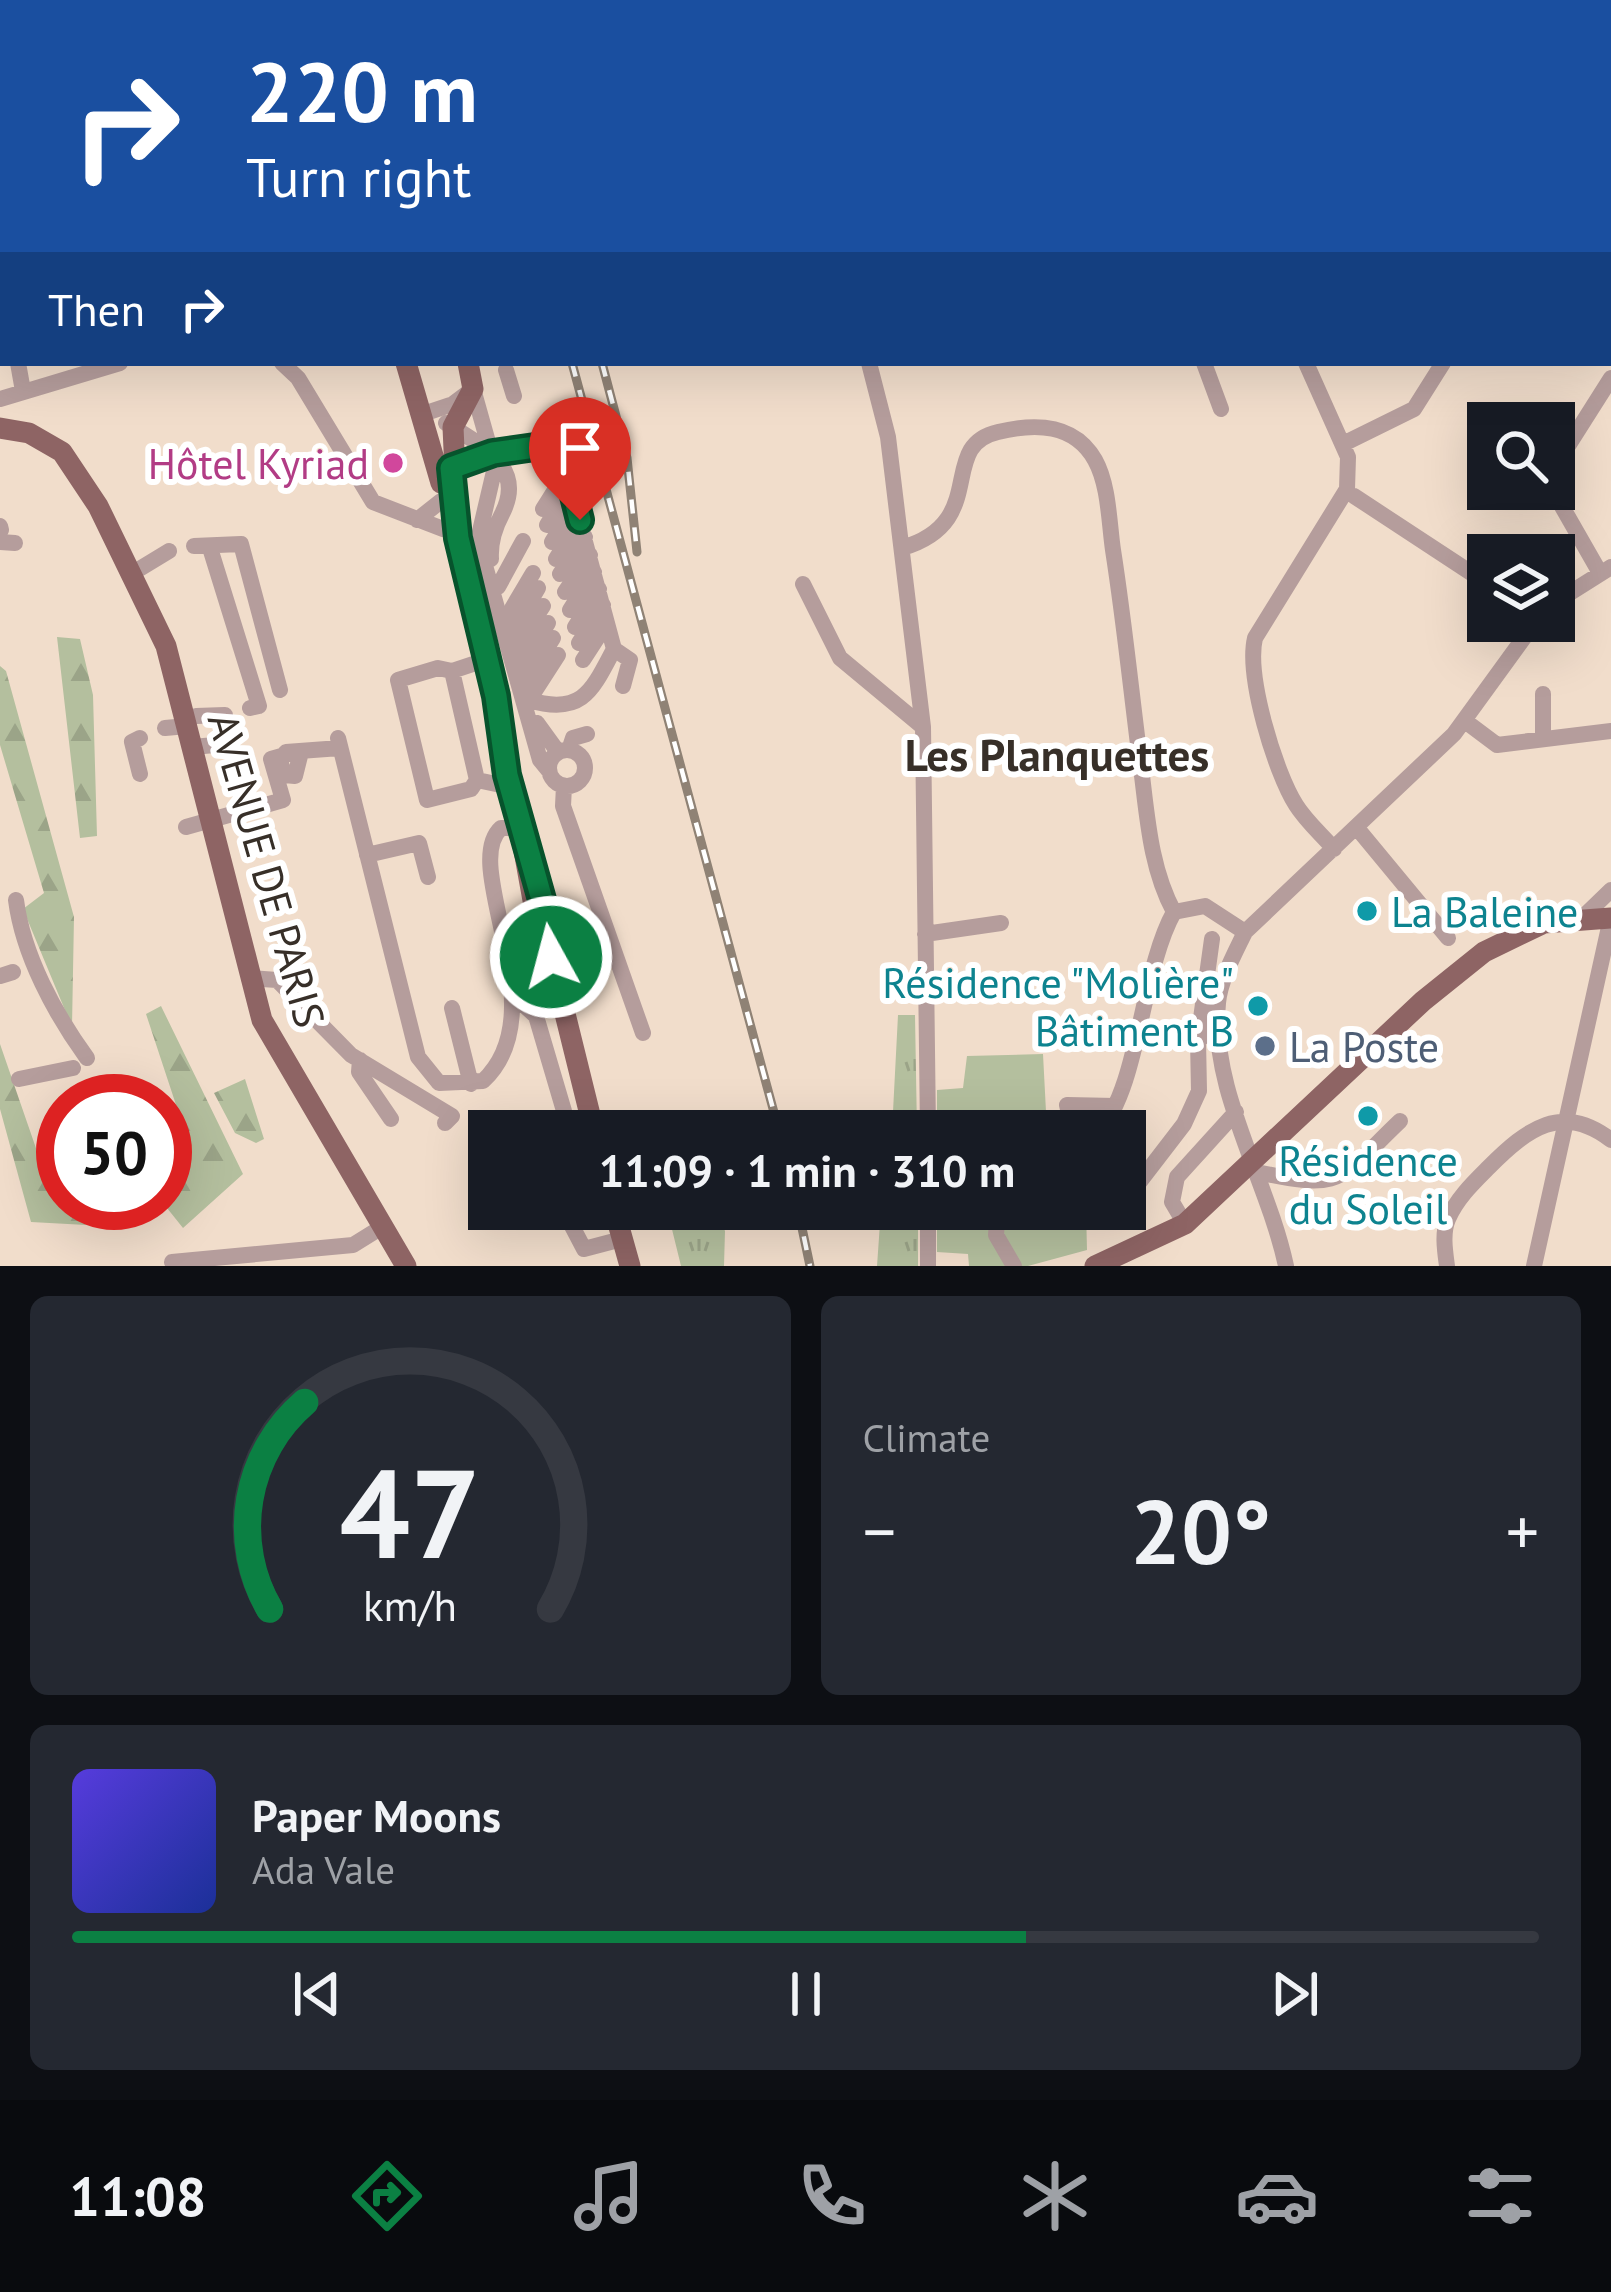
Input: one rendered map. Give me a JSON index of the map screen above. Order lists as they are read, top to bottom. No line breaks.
{"streets":{"main road":["AVENUE DE PARIS"]},"districts":["Les Planquettes"],"places":["Hôtel Kyriad","La Baleine","Résidence \"Molière\" Bâtiment B","La Poste","Résidence du Soleil"],"page":{"turn":["220 m","Turn right"],"then":"Then","limit":"50","trip":"11:09 · 1 min · 310 m","tile":"Climate","heat":["−","20°","+"],"song":["Paper Moons","Ada Vale"],"tabs":"11:08","gauge":["47","km/h"]}}
